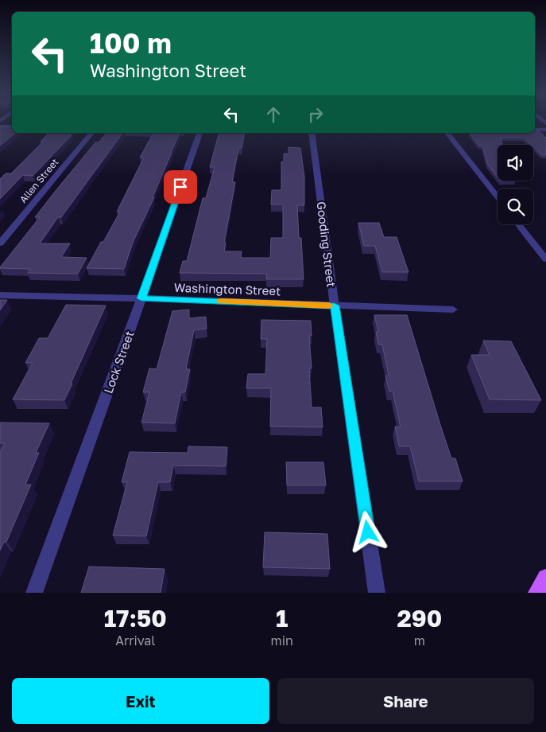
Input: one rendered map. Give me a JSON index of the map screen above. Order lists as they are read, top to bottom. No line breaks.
{"streets":{"street":["Allen Street","Gooding Street","Washington Street","Lock Street"]},"crossings":[["Gooding Street","Washington Street"],["Washington Street","Lock Street"]],"page":{"turn":["100 m","Washington Street"],"eta":["17:50","Arrival","1","min","290","m"],"buttons":["Exit","Share"]}}
